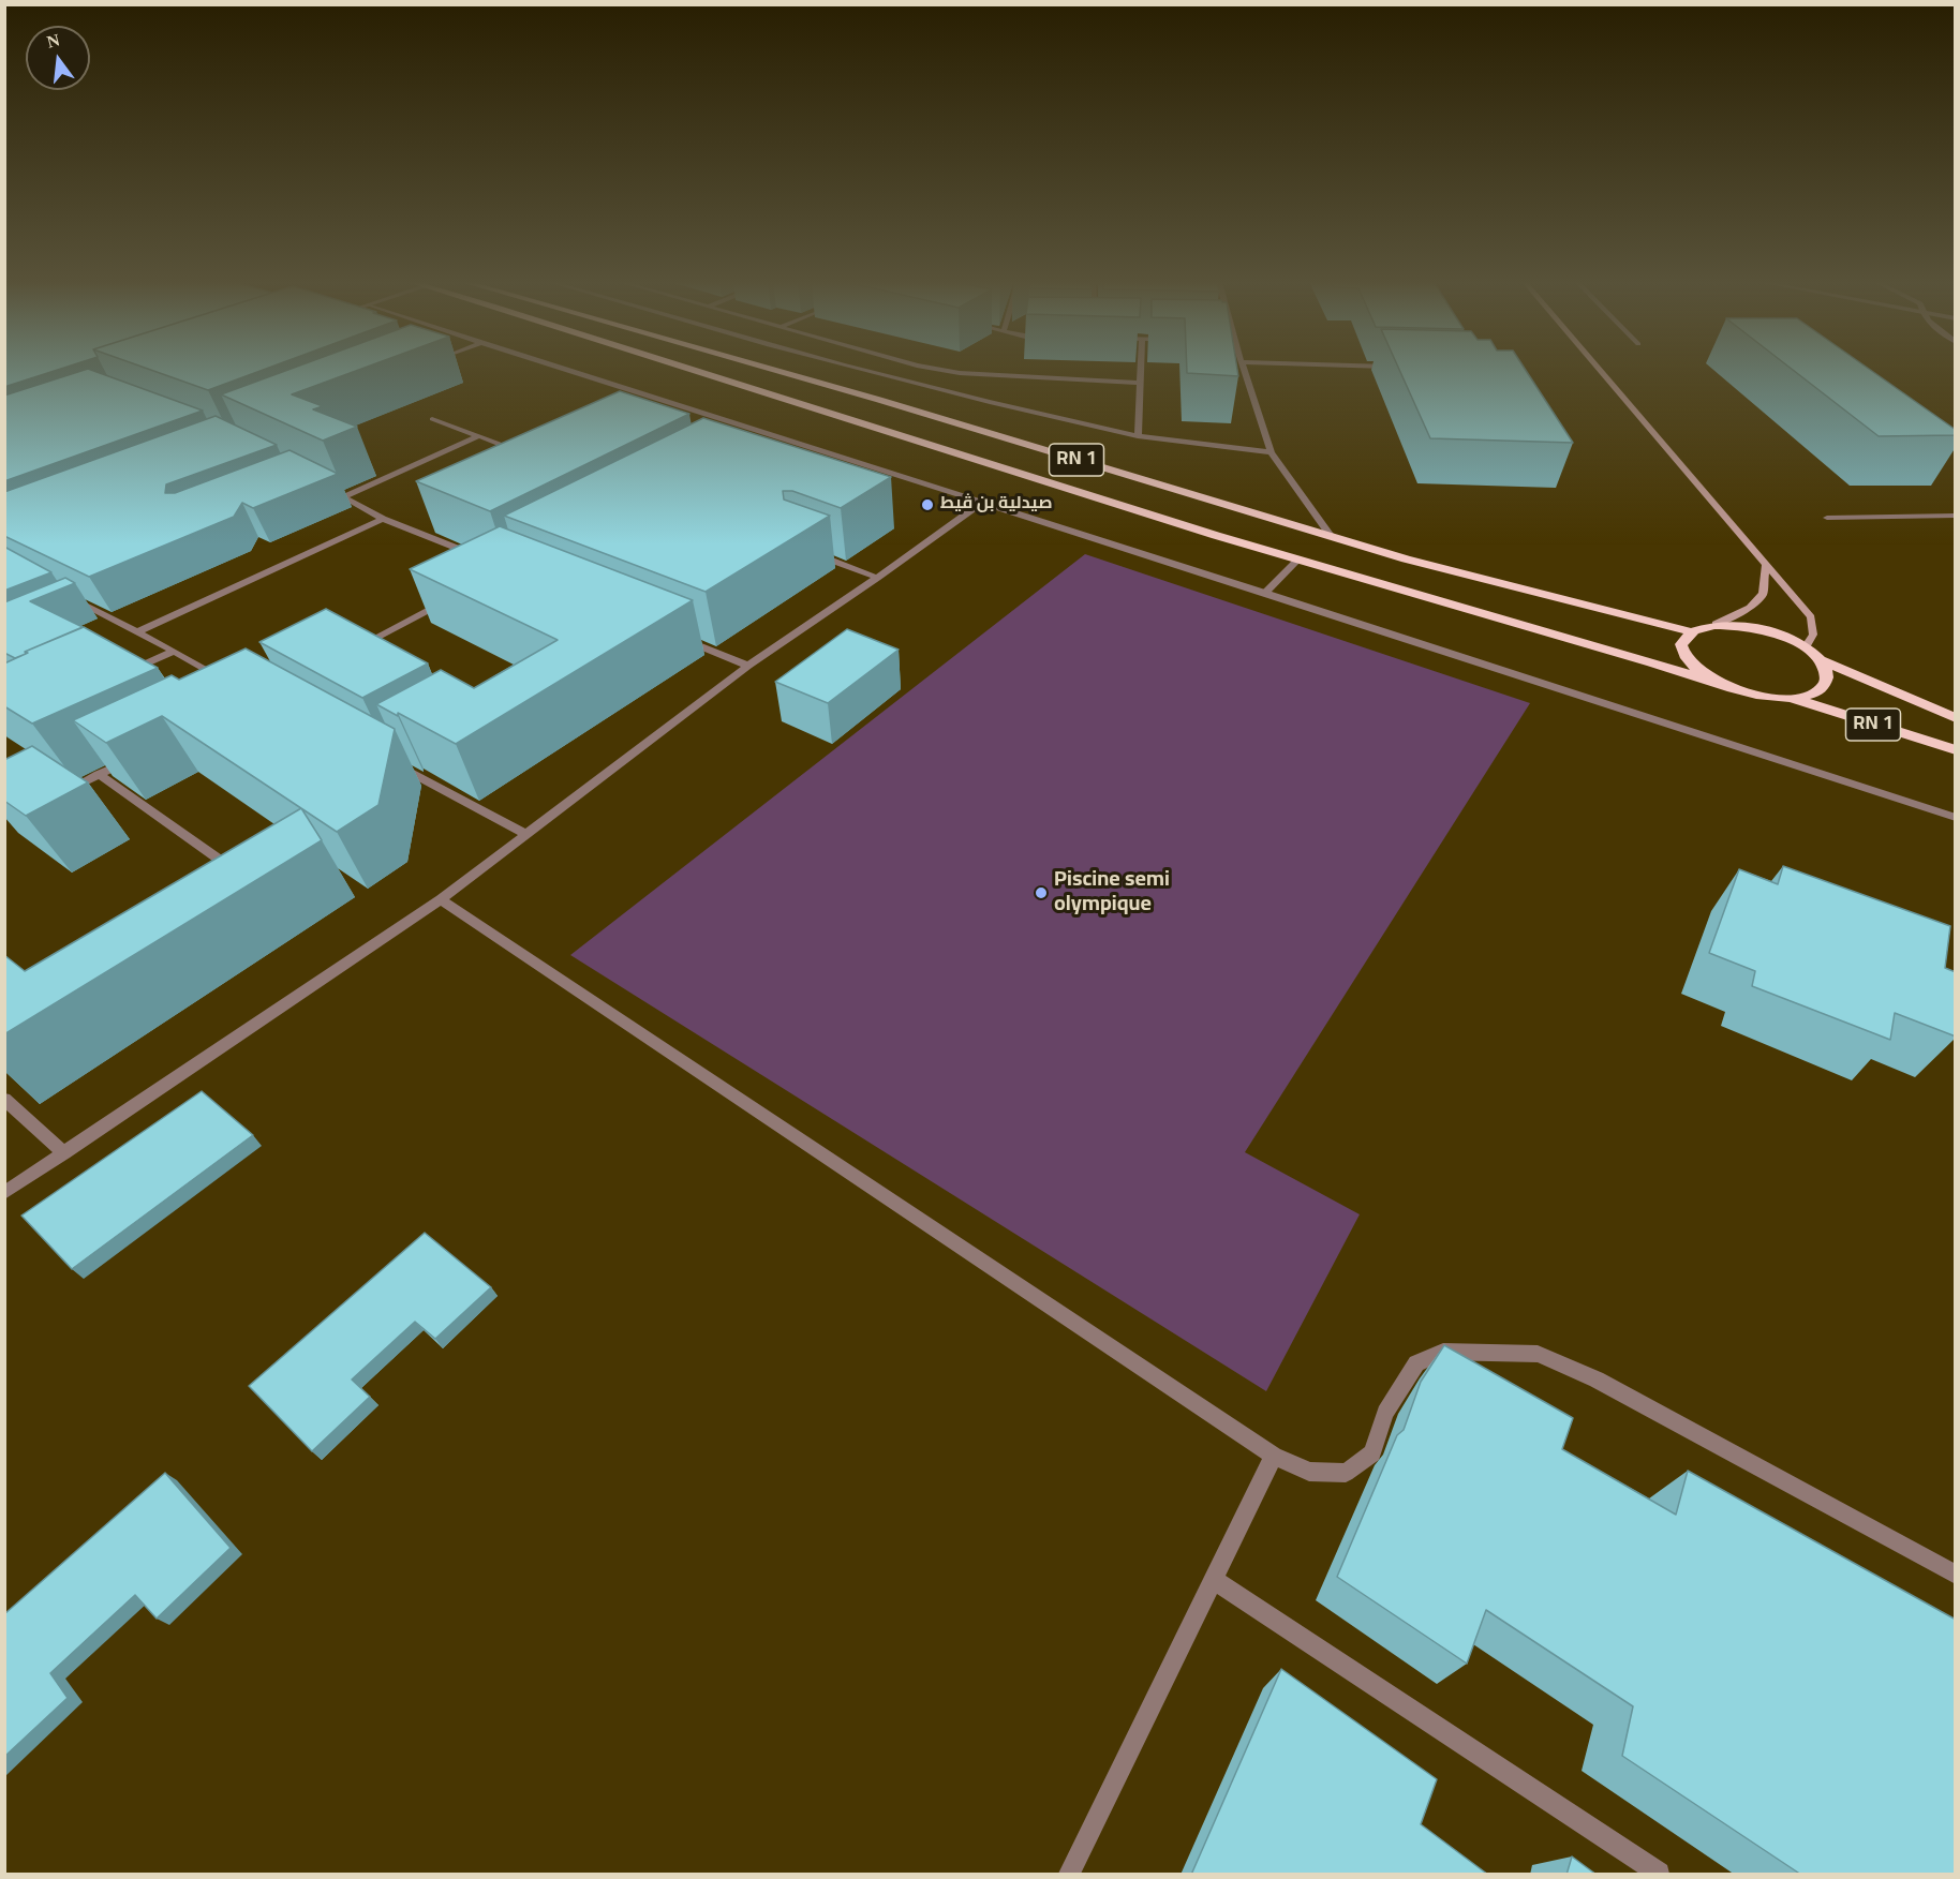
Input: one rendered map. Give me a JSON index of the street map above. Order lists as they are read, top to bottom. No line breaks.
{"streets":{"highway":["RN 1"]},"places":["صيدلية بن ڤيط","Piscine semi olympique"],"north":"top"}
